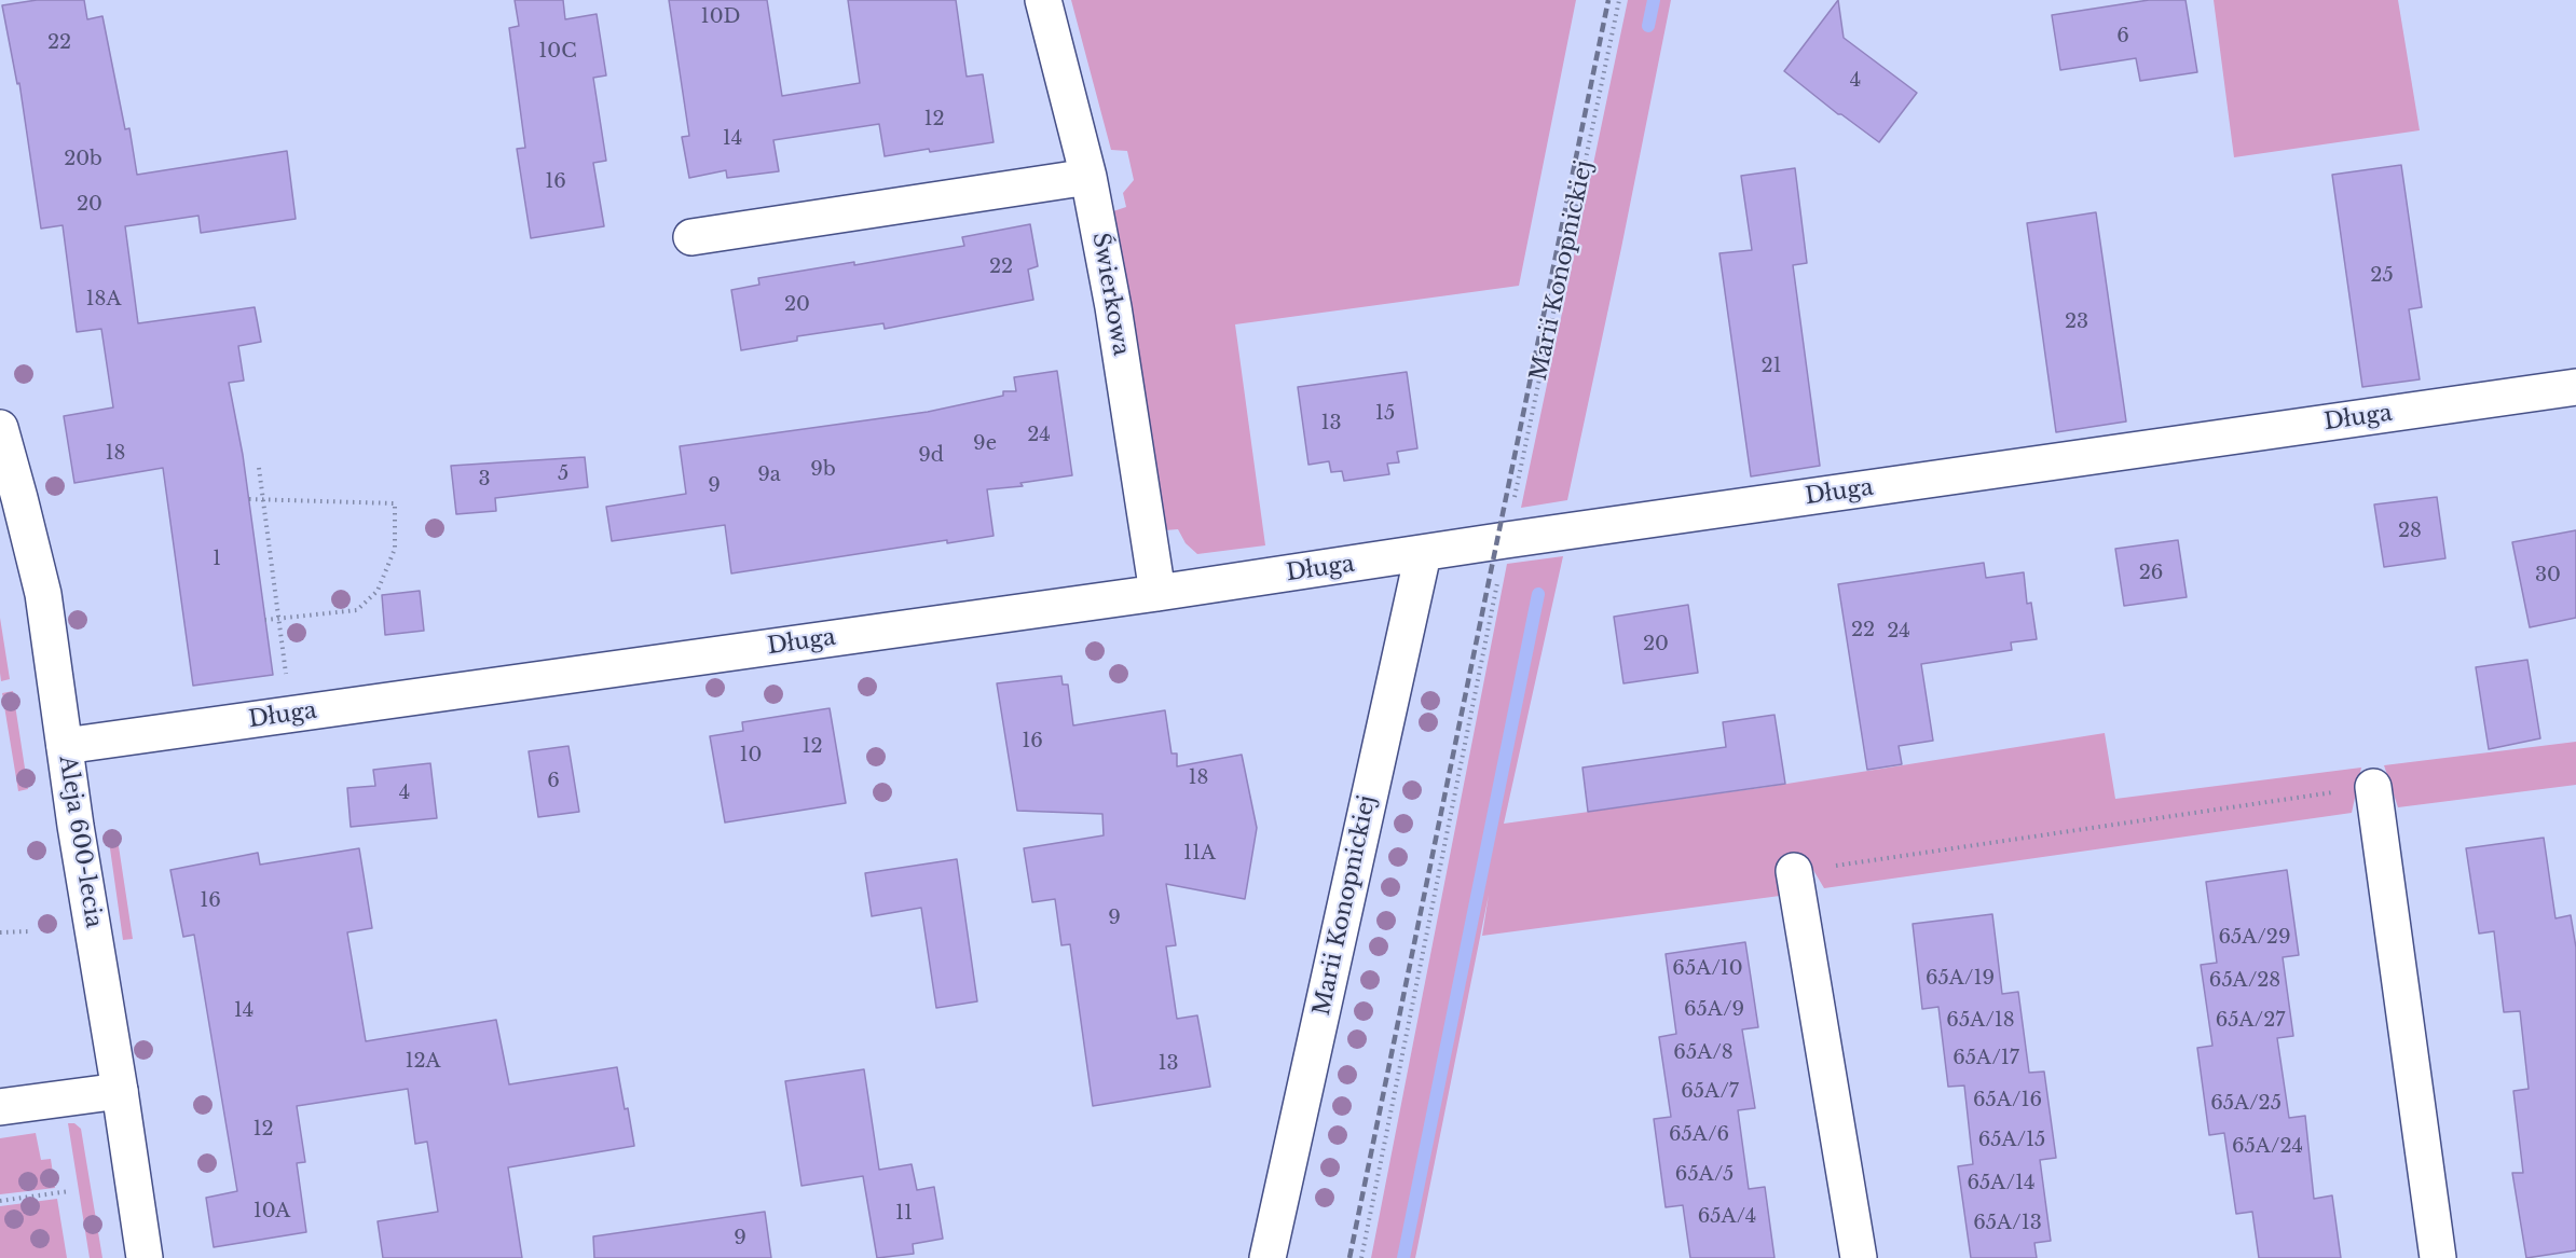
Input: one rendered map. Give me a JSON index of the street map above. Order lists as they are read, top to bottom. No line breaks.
{"streets":{"street":["Marii Konopnickiej","Świerkowa","Długa","Aleja 600-lecia"]},"crossings":[["Marii Konopnickiej","Długa"],["Świerkowa","Długa"],["Długa","Aleja 600-lecia"]],"house_numbers":["10D","6","22","10C","4","12","14","20b","16","20","22","25","18A","20","23","21","15","13","24","9e","18","9d","9b","5","9a","3","9","28","1","26","30","22","24","20","16","12","10","18","6","4","11A","16","9","65A/29","65A/10","65A/19","65A/28","65A/9","14","65A/18","65A/27","65A/8","65A/17","12A","13","65A/7","65A/16","65A/25","12","65A/6","65A/15","65A/24","65A/5","65A/14","10A","11","65A/4","65A/13","9"]}
